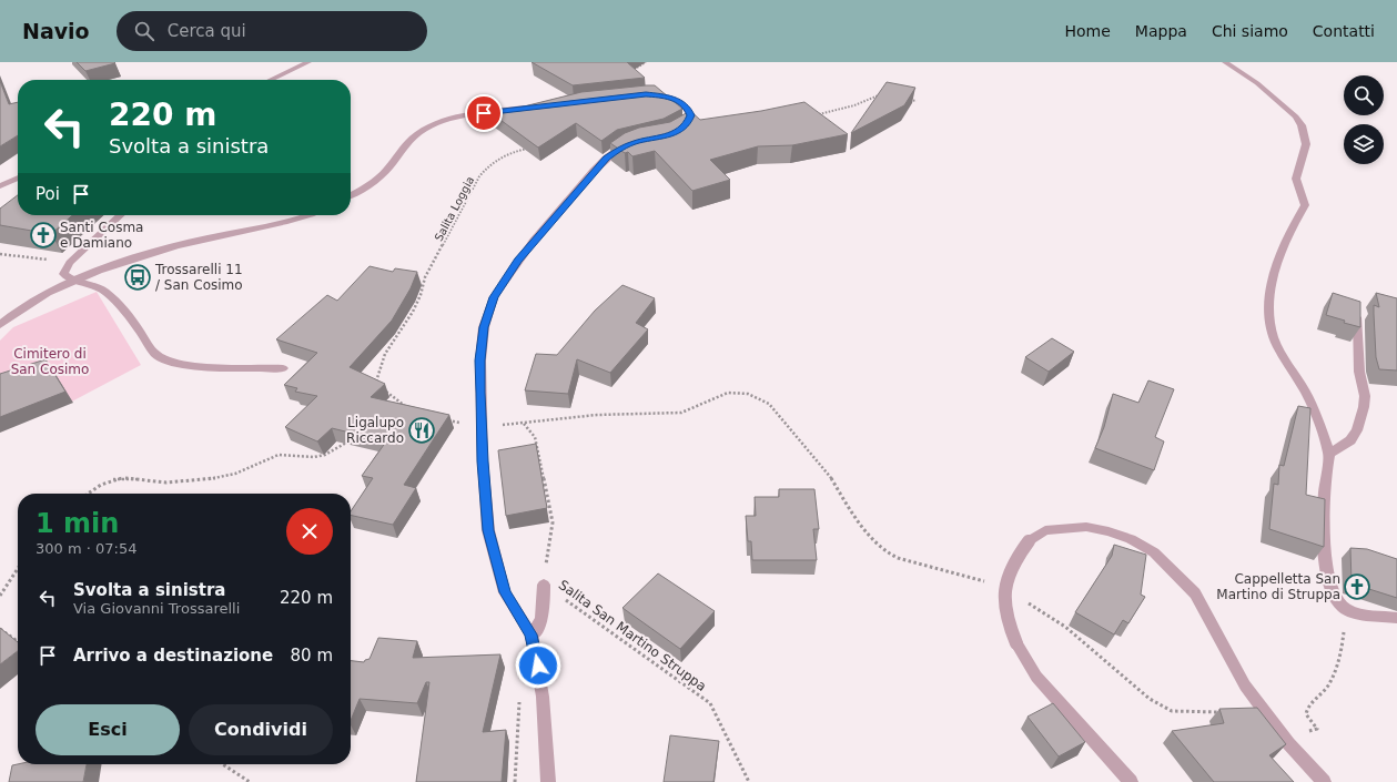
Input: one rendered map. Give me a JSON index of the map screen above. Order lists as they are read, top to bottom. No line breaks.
{"streets":{"path":["Salita Loggia","Salita San Martino Struppa"]},"parks":["Cimitero di San Cosimo"],"places":{"church":["Santi Cosma e Damiano","Cappelletta San Martino di Struppa"],"bus stop":["Trossarelli 11 / San Cosimo"],"restaurant":["Ligalupo Riccardo"]},"page":{"header":"Navio","search":"Cerca qui","nav":["Home","Mappa","Chi siamo","Contatti"],"turn":["220 m","Svolta a sinistra"],"then":"Poi","heading":["1 min","300 m · 07:54"],"list":[{"name":"Svolta a sinistra","note":"Via Giovanni Trossarelli","value":"220 m"},{"name":"Arrivo a destinazione","value":"80 m"}],"buttons":["Esci","Condividi"]}}
